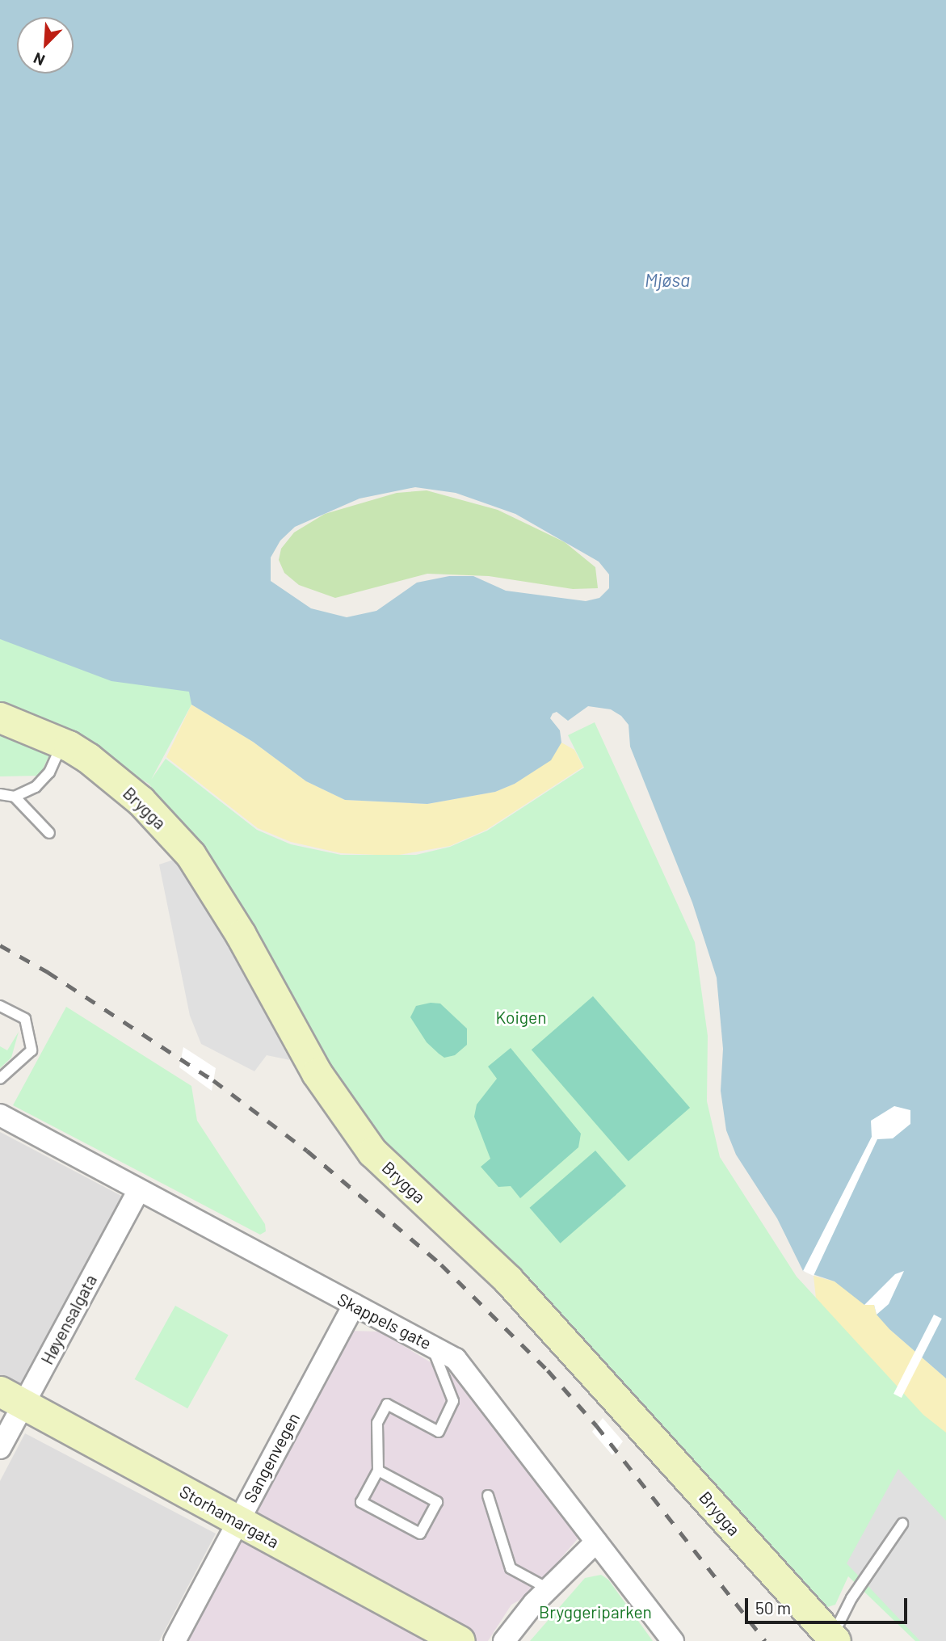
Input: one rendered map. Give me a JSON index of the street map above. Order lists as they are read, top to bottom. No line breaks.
{"streets":{"street":["Brygga","Høyensalgata","Skappels gate","Sangenvegen","Storhamargata"]},"crossings":[["Høyensalgata","Skappels gate"],["Høyensalgata","Storhamargata"],["Skappels gate","Sangenvegen"],["Sangenvegen","Storhamargata"]],"water":["Mjøsa"],"parks":["Koigen","Bryggeriparken"],"scale_bar":"50 m","north":"bottom left"}
